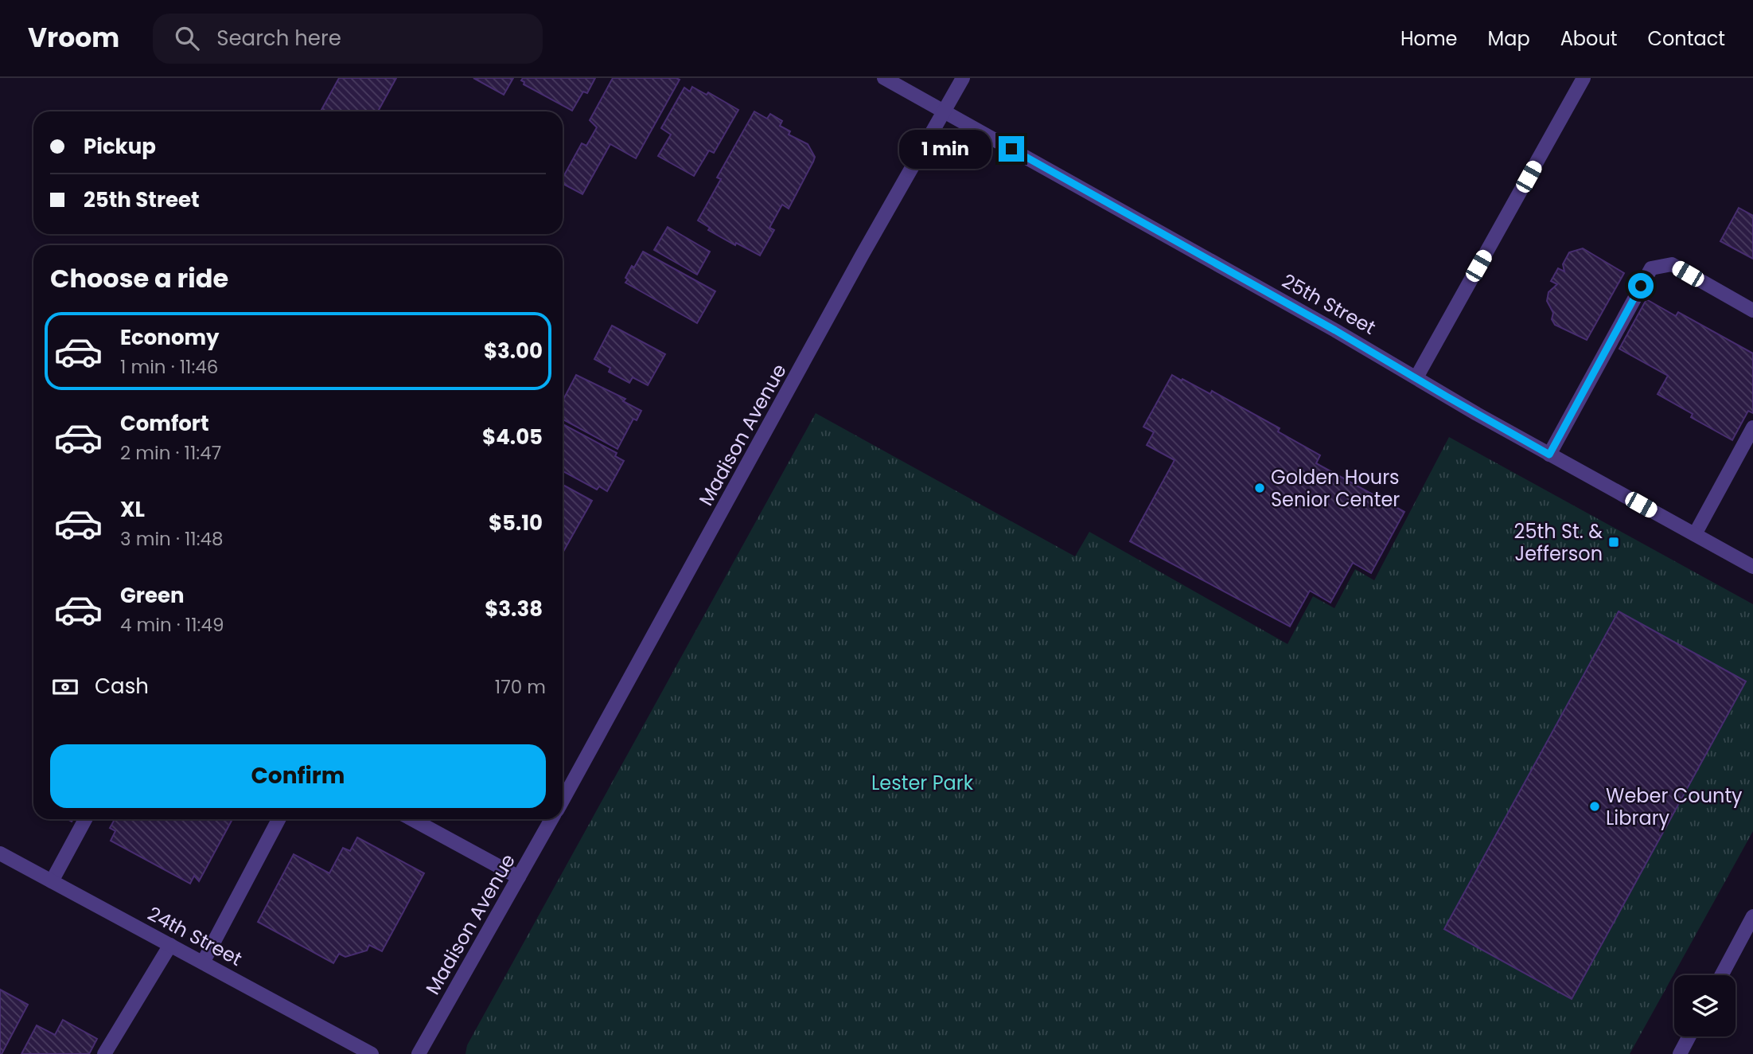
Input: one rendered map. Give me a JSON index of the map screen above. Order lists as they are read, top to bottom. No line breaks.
{"streets":{"street":["25th Street","Madison Avenue","24th Street"]},"crossings":[["25th Street","Madison Avenue"]],"parks":["Lester Park"],"places":{"other":["Golden Hours Senior Center","Weber County Library"],"transit":["25th St. & Jefferson"]},"page":{"header":"Vroom","search":"Search here","nav":["Home","Map","About","Contact"],"banner":["Pickup","25th Street"],"bubble":"1 min","heading":"Choose a ride","list":[{"name":"Economy","note":"1 min · 11:46","value":"$3.00"},{"name":"Comfort","note":"2 min · 11:47","value":"$4.05"},{"name":"XL","note":"3 min · 11:48","value":"$5.10"},{"name":"Green","note":"4 min · 11:49","value":"$3.38"}],"pay":["Cash","170 m"],"buttons":"Confirm"}}
